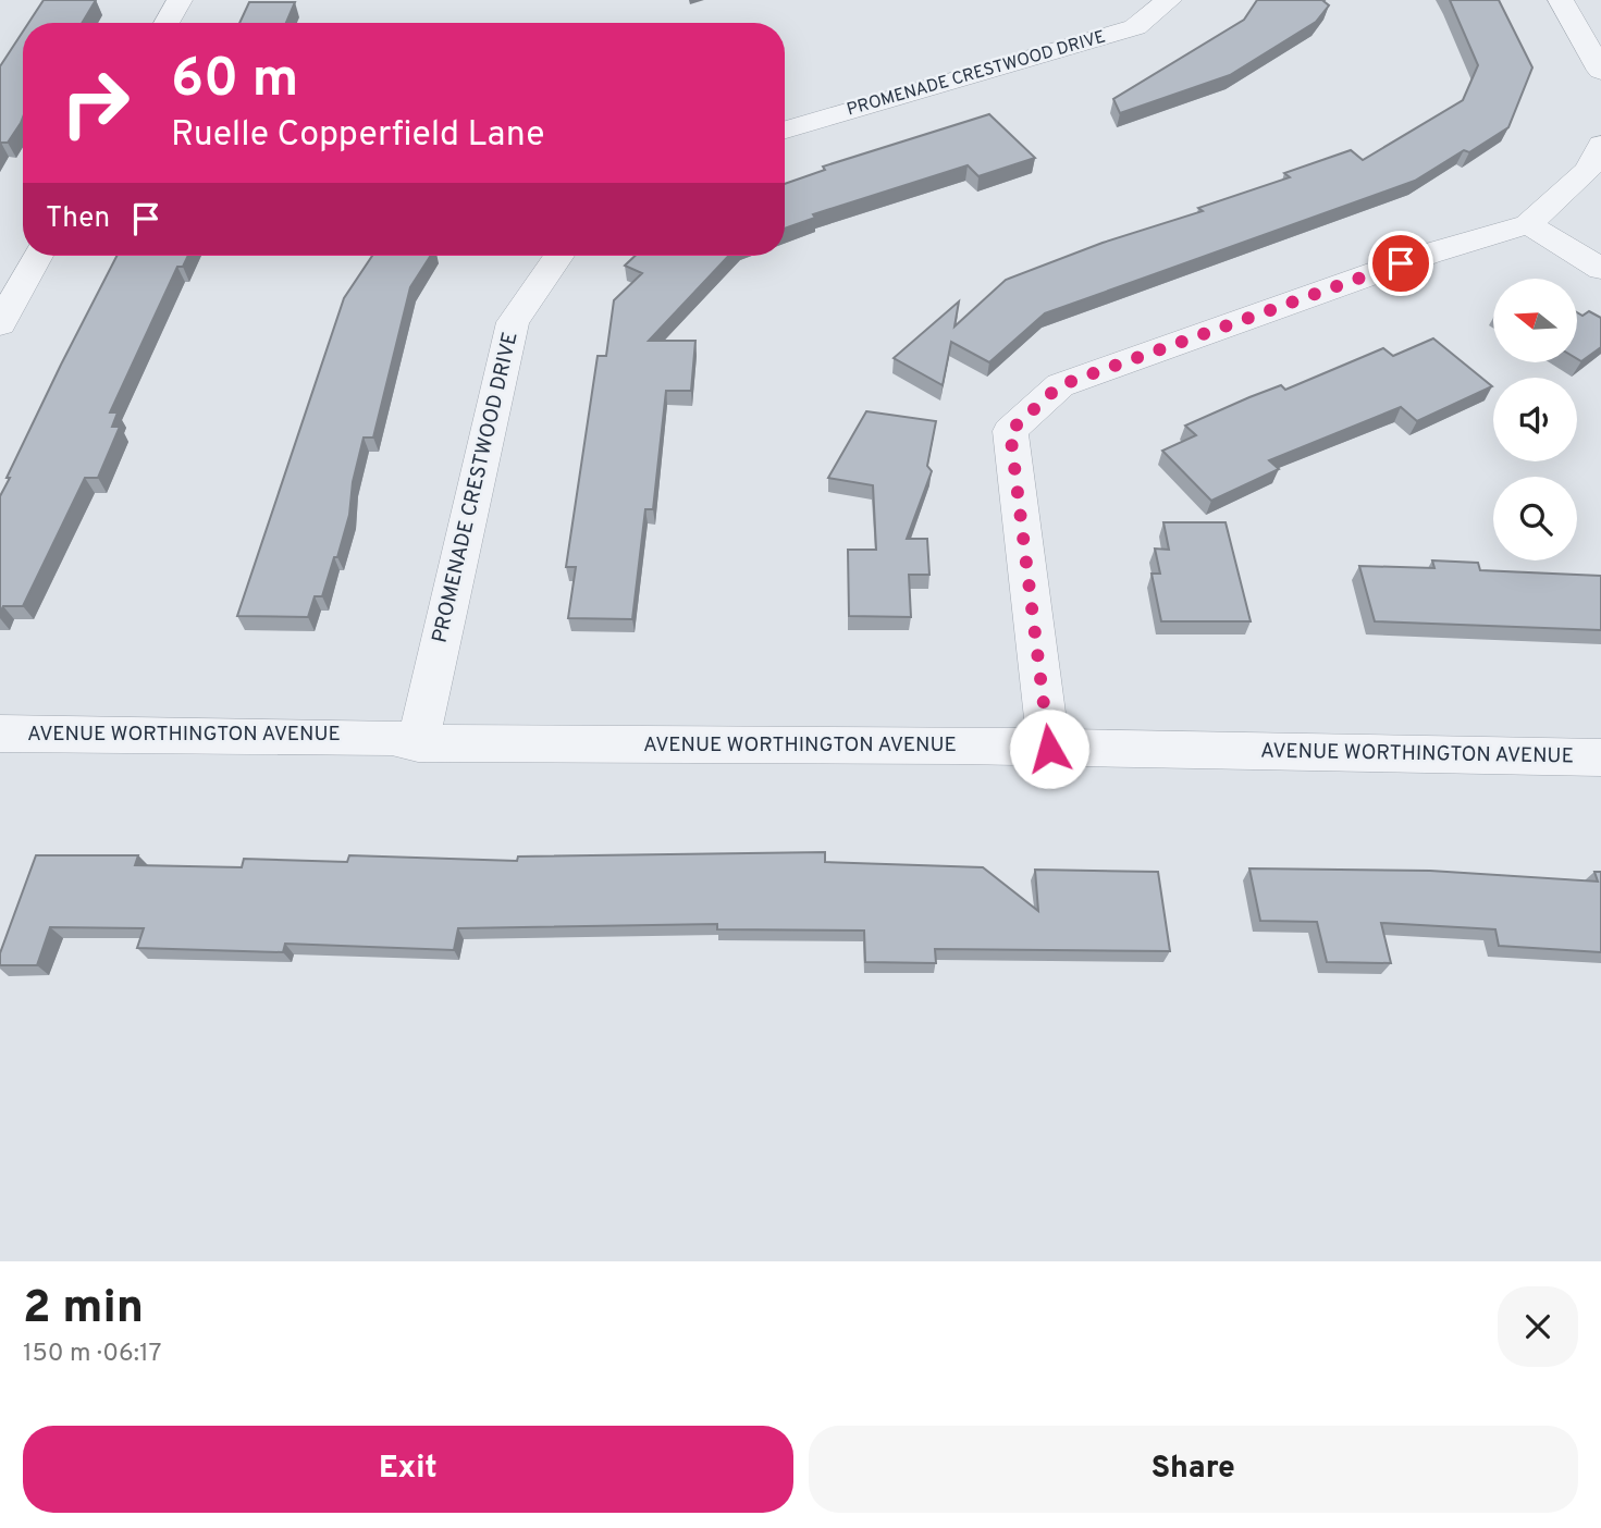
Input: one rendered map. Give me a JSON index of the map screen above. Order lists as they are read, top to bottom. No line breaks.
{"streets":{"street":["PROMENADE CRESTWOOD DRIVE","AVENUE WORTHINGTON AVENUE"]},"crossings":[["PROMENADE CRESTWOOD DRIVE","AVENUE WORTHINGTON AVENUE"]],"north":"left","page":{"turn":["60 m","Ruelle Copperfield Lane"],"then":"Then","heading":["2 min","150 m · 06:17"],"buttons":["Exit","Share"]}}
